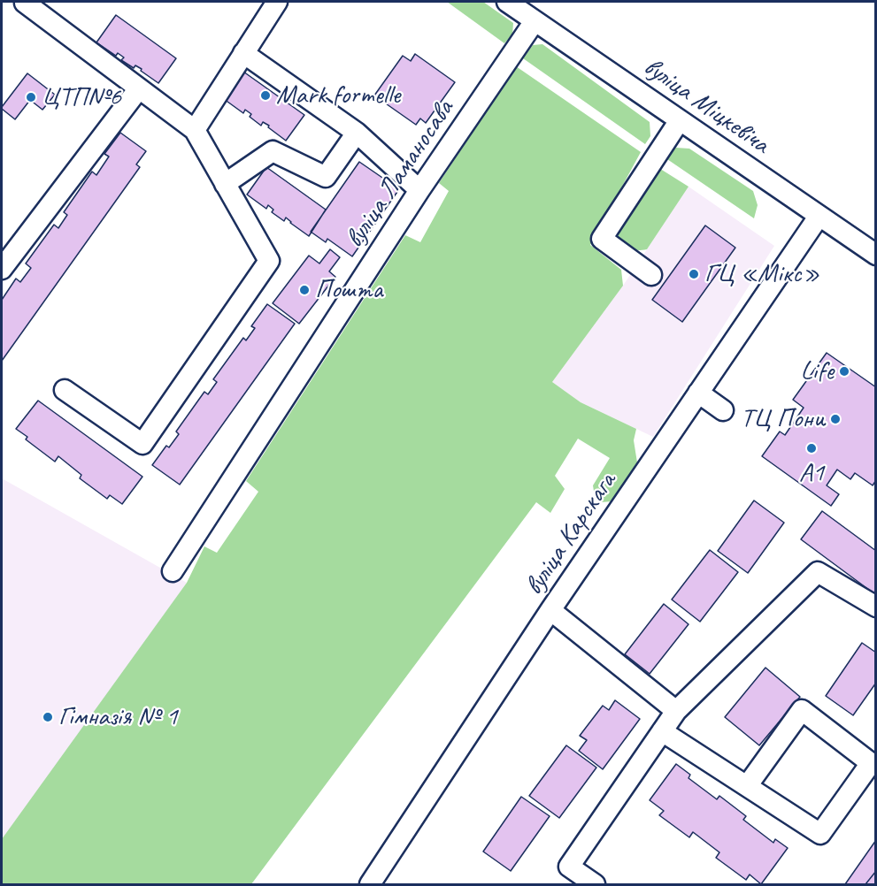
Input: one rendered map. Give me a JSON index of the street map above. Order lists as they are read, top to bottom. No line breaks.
{"streets":{"street":["вуліца Міцкевіча","вуліца Ламаносава","вуліца Карскага"]},"crossings":[["вуліца Міцкевіча","вуліца Ламаносава"],["вуліца Міцкевіча","вуліца Карскага"]],"places":["Mark formelle","ЦТП№6","ГЦ «Мікс»","Пошта","Life","ТЦ Пони","A1","Гімназія № 1"]}
